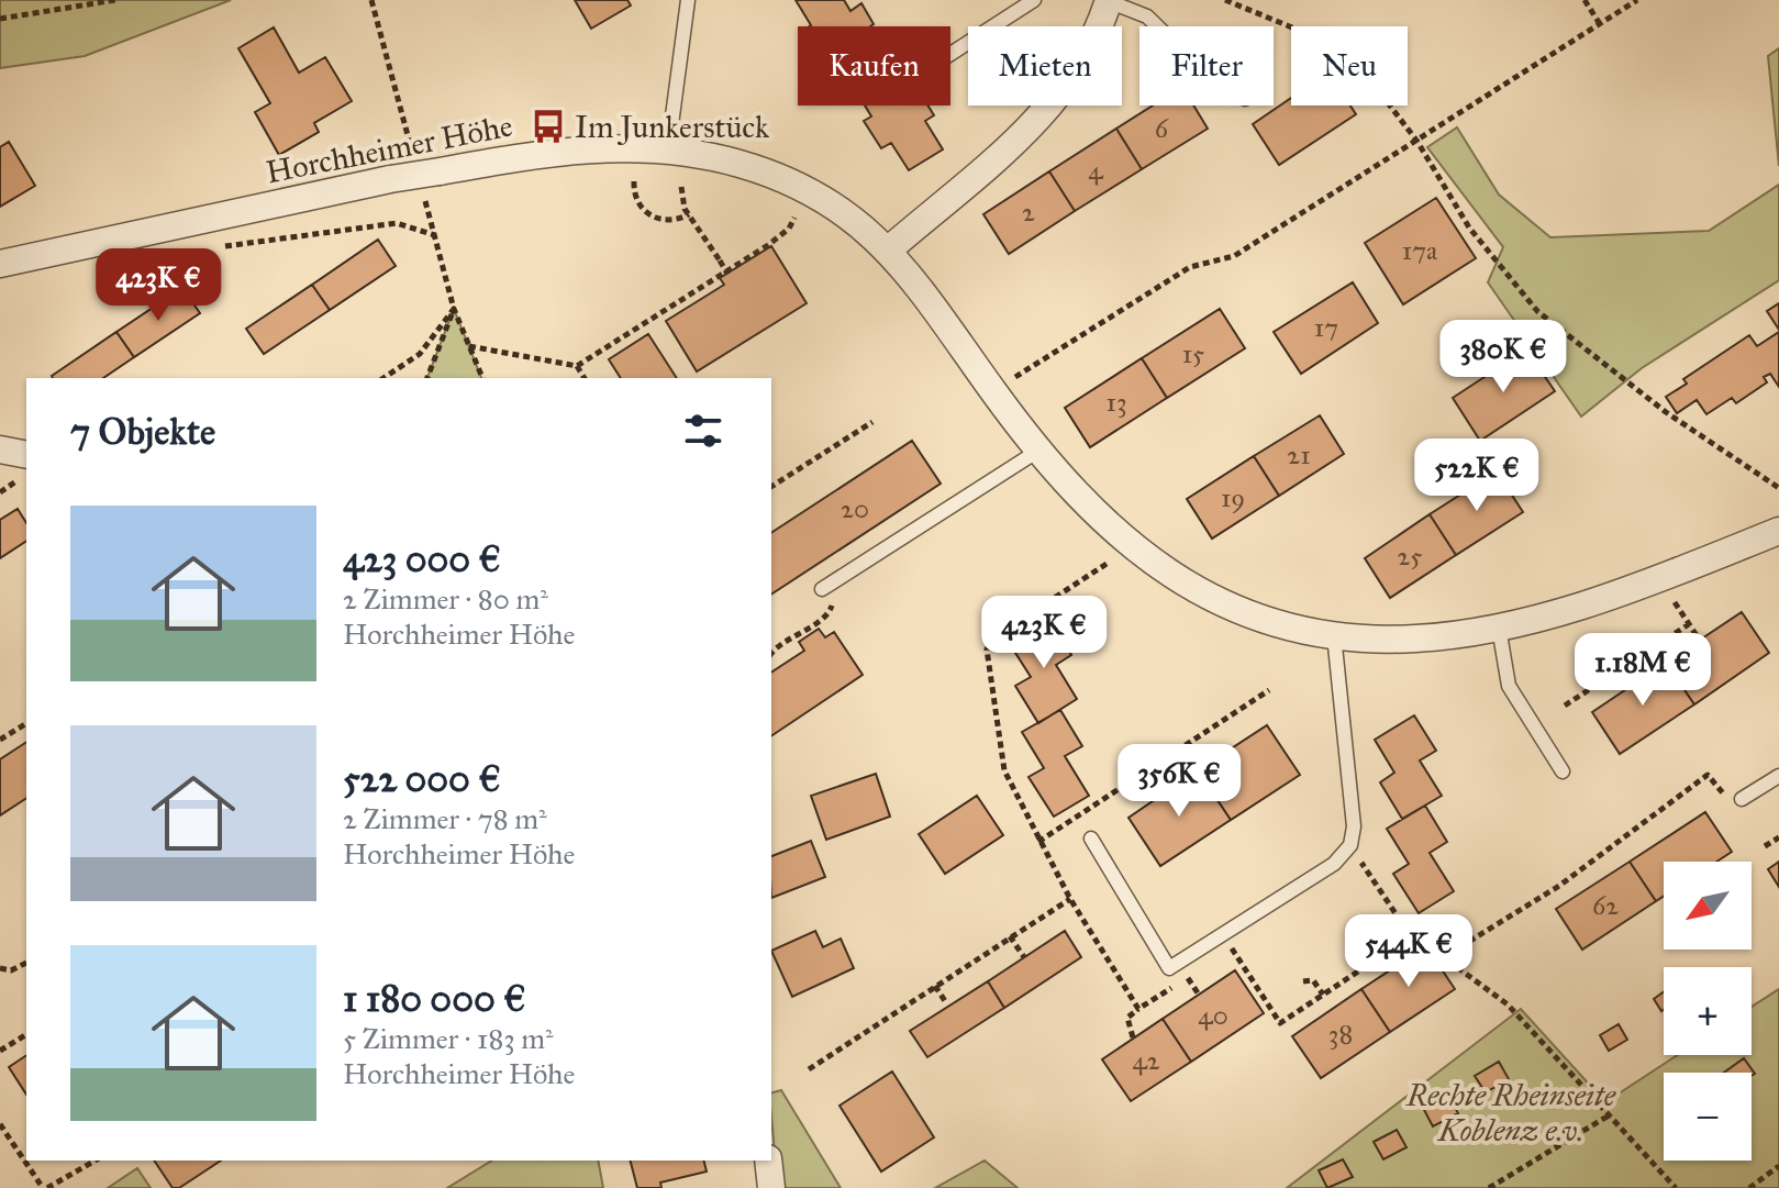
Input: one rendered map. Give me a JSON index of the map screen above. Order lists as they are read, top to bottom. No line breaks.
{"streets":{"street":["Horchheimer Höhe"]},"parks":["Rechte Rheinseite Koblenz e.v."],"places":{"bus stop":["Im Junkerstück"]},"house_numbers":["6","4","2","17a","17","15","13","21","19","20","25","62","40","38","42"],"north":"bottom left","page":{"chip":["Kaufen","Mieten","Filter","Neu"],"price":["423K €","380K €","522K €","423K €","1.18M €","356K €","544K €"],"heading":"7 Objekte","list":[{"name":"423 000 €","note":"2 Zimmer · 80 m² · Horchheimer Höhe"},{"name":"522 000 €","note":"2 Zimmer · 78 m² · Horchheimer Höhe"},{"name":"1 180 000 €","note":"5 Zimmer · 183 m² · Horchheimer Höhe"}],"map_buttons":["+","−"]}}
